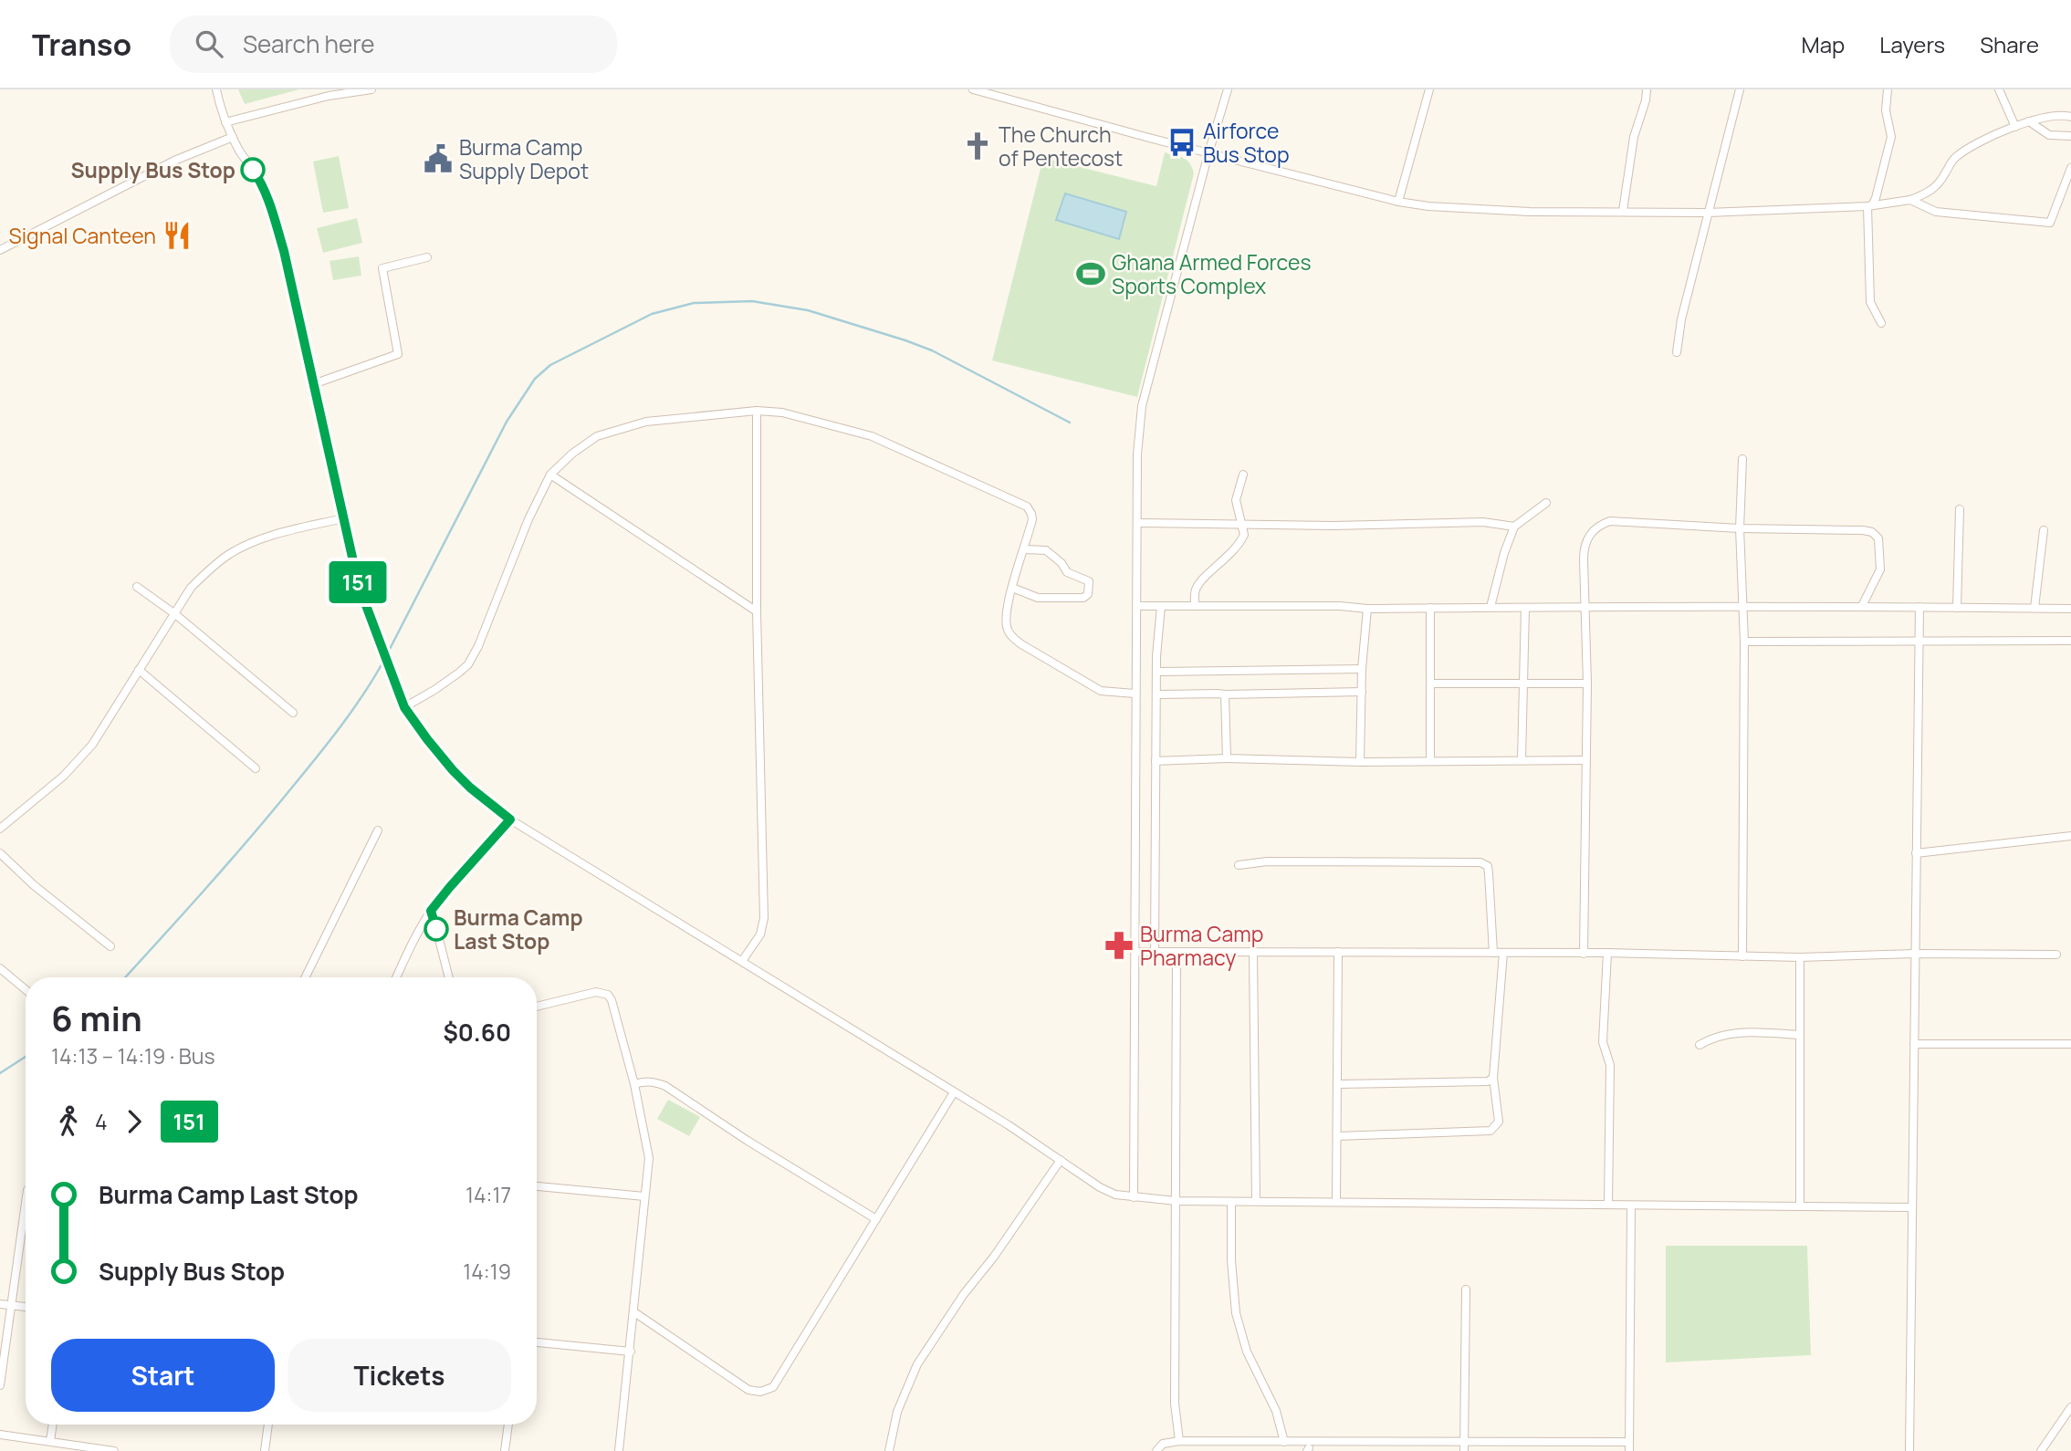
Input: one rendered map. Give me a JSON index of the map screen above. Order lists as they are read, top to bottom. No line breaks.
{"places":{"bus stop":["Airforce Bus Stop"],"church":["The Church of Pentecost"],"public building":["Burma Camp Supply Depot"],"other":["Supply Bus Stop","Burma Camp Last Stop"],"restaurant":["Signal Canteen"],"sports":["Ghana Armed Forces Sports Complex"],"pharmacy":["Burma Camp Pharmacy"]},"lines":["bus line 151"],"page":{"header":"Transo","search":"Search here","nav":["Map","Layers","Share"],"on_map":"151","heading":["6 min","14:13 – 14:19 · Bus","$0.60"],"legs":["4","151"],"list":[{"name":"Burma Camp Last Stop","value":"14:17"},{"name":"Supply Bus Stop","value":"14:19"}],"buttons":["Start","Tickets"]}}
